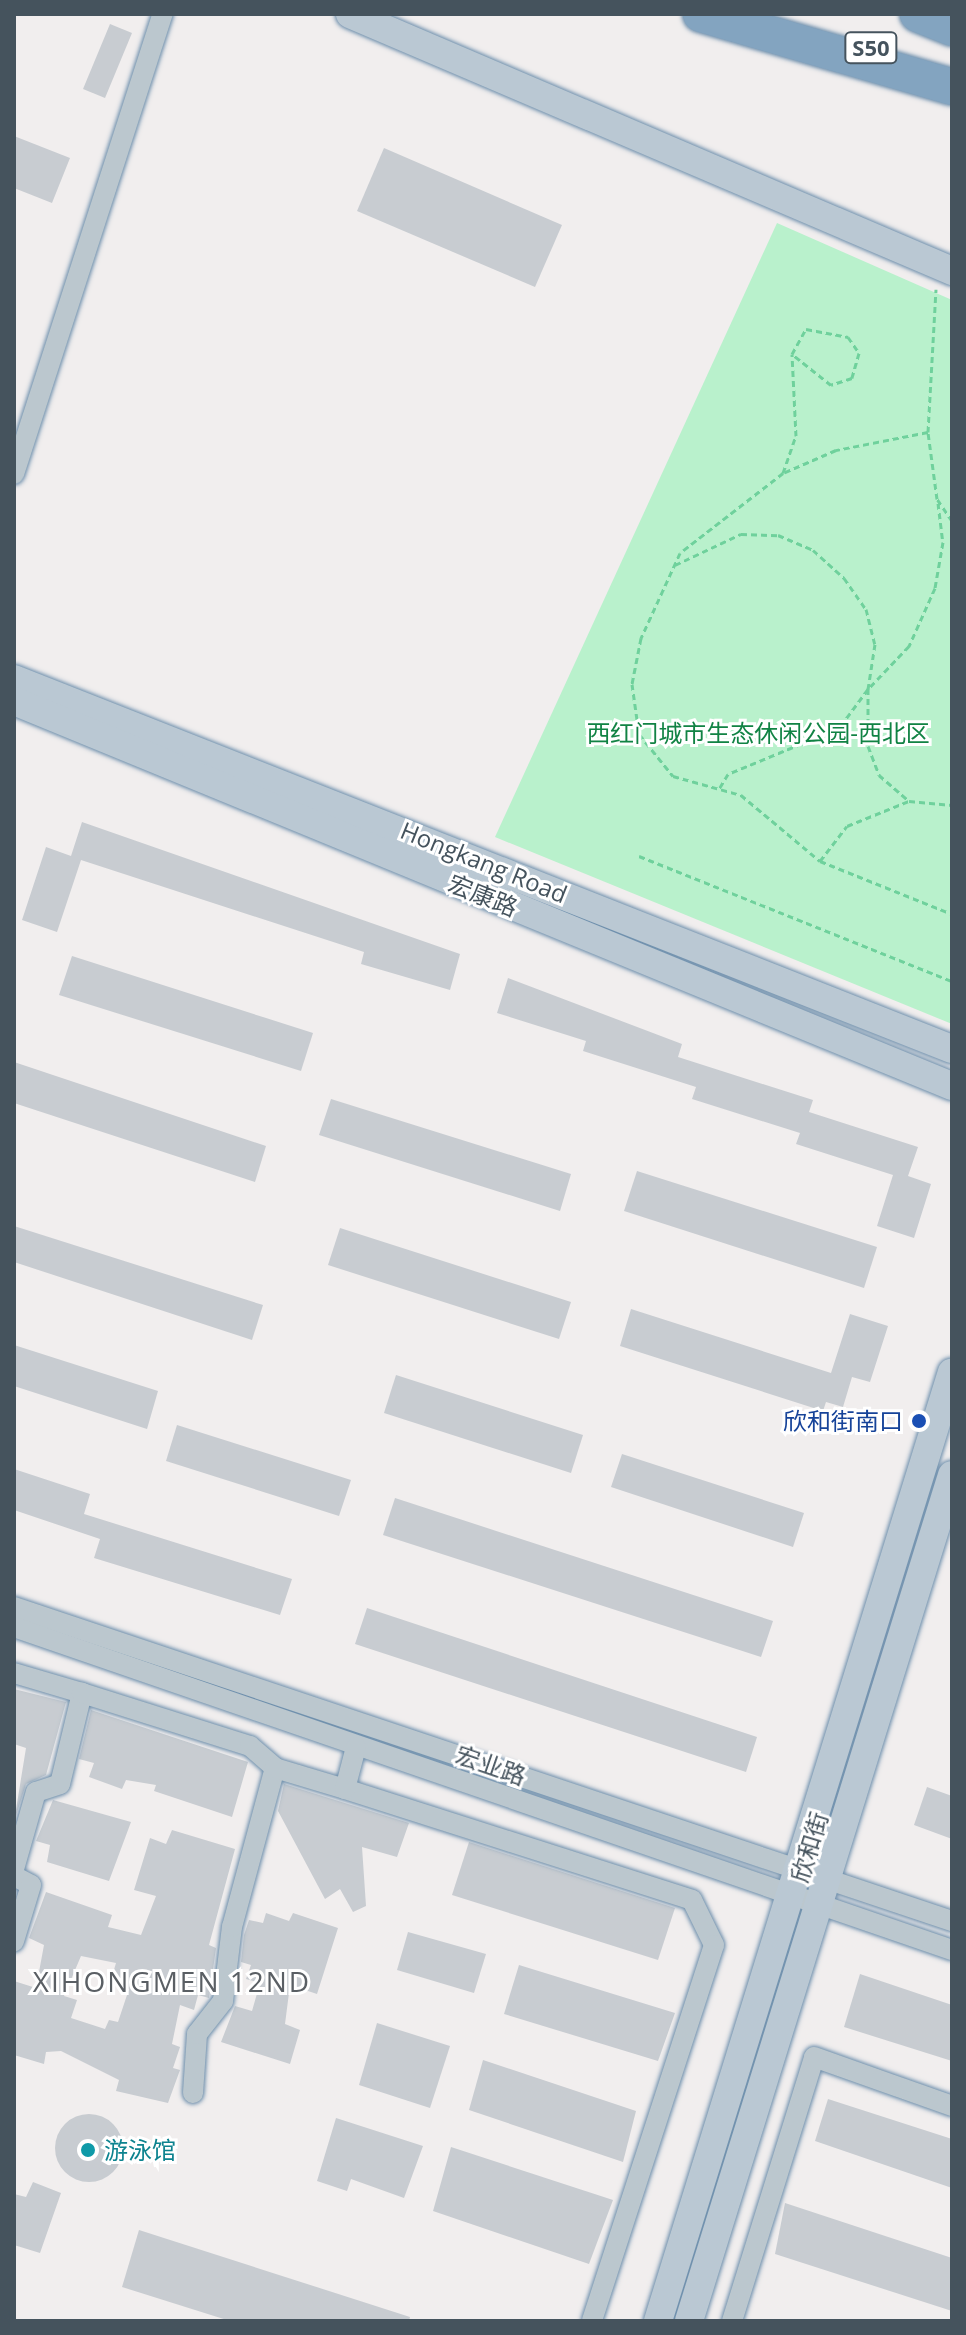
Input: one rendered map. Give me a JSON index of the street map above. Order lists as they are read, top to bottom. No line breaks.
{"streets":{"highway":["S50"],"street":["Hongkang Road","宏康路","宏业路","欣和街"]},"crossings":[["宏业路","欣和街"]],"districts":["XIHONGMEN 12ND"],"parks":["西红门城市生态休闲公园-西北区"],"places":["欣和街南口","游泳馆"]}
